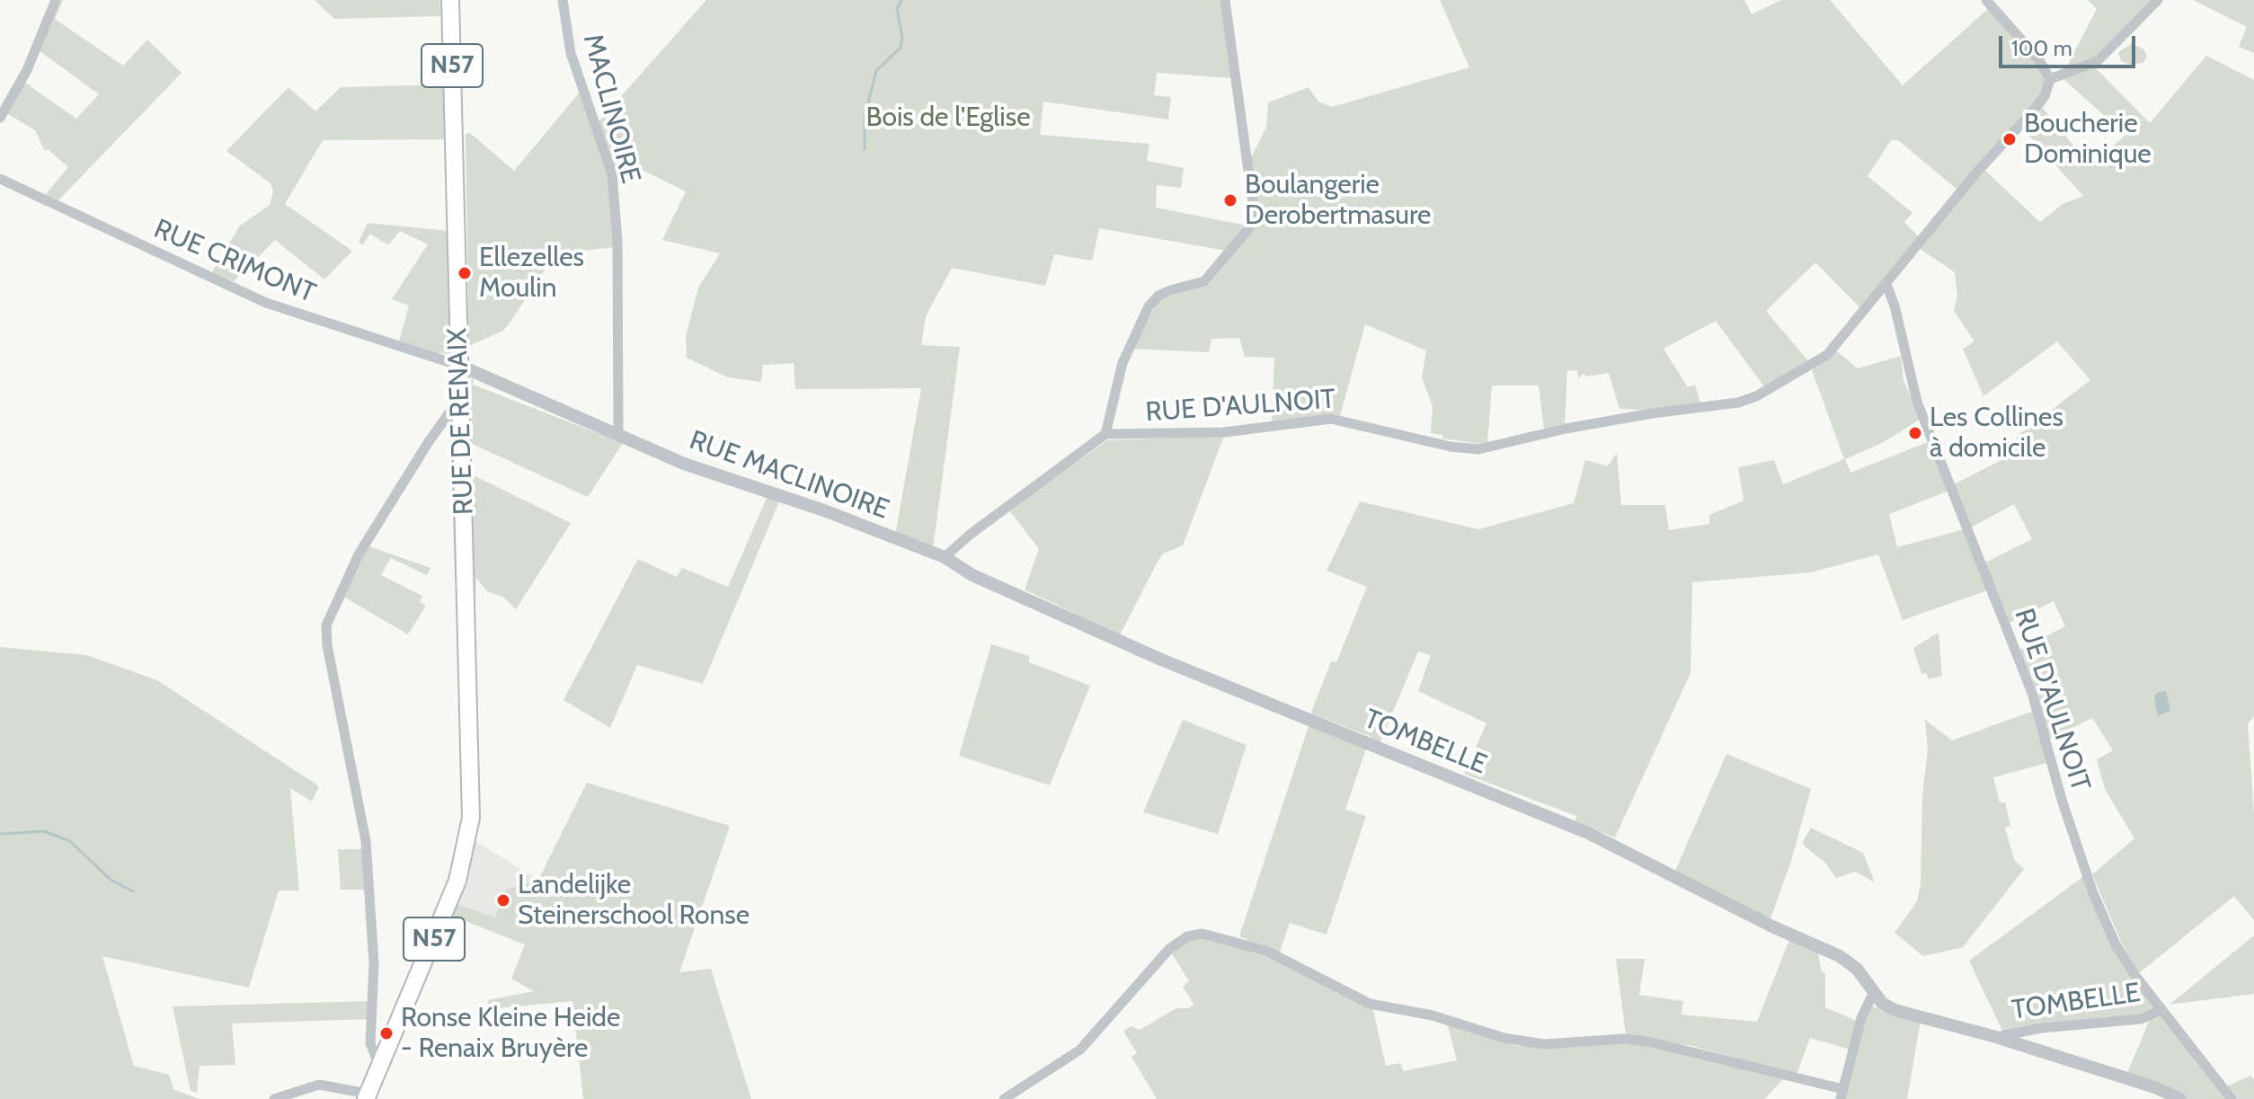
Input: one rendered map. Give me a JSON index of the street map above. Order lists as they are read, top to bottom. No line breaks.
{"streets":{"main road":["N57","RUE DE RENAIX"],"street":["MACLINOIRE","RUE CRIMONT","RUE D'AULNOIT","RUE MACLINOIRE","TOMBELLE"]},"crossings":[["N57","RUE DE RENAIX"],["MACLINOIRE","RUE MACLINOIRE"],["RUE CRIMONT","RUE DE RENAIX"],["RUE CRIMONT","RUE MACLINOIRE"],["RUE D'AULNOIT","TOMBELLE"],["RUE DE RENAIX","RUE MACLINOIRE"],["RUE MACLINOIRE","TOMBELLE"]],"parks":["Bois de l'Eglise"],"places":["Boucherie Dominique","Boulangerie Derobertmasure","Ellezelles Moulin","Les Collines à domicile","Landelijke Steinerschool Ronse","Ronse Kleine Heide - Renaix Bruyère"],"scale_bar":"100 m"}
